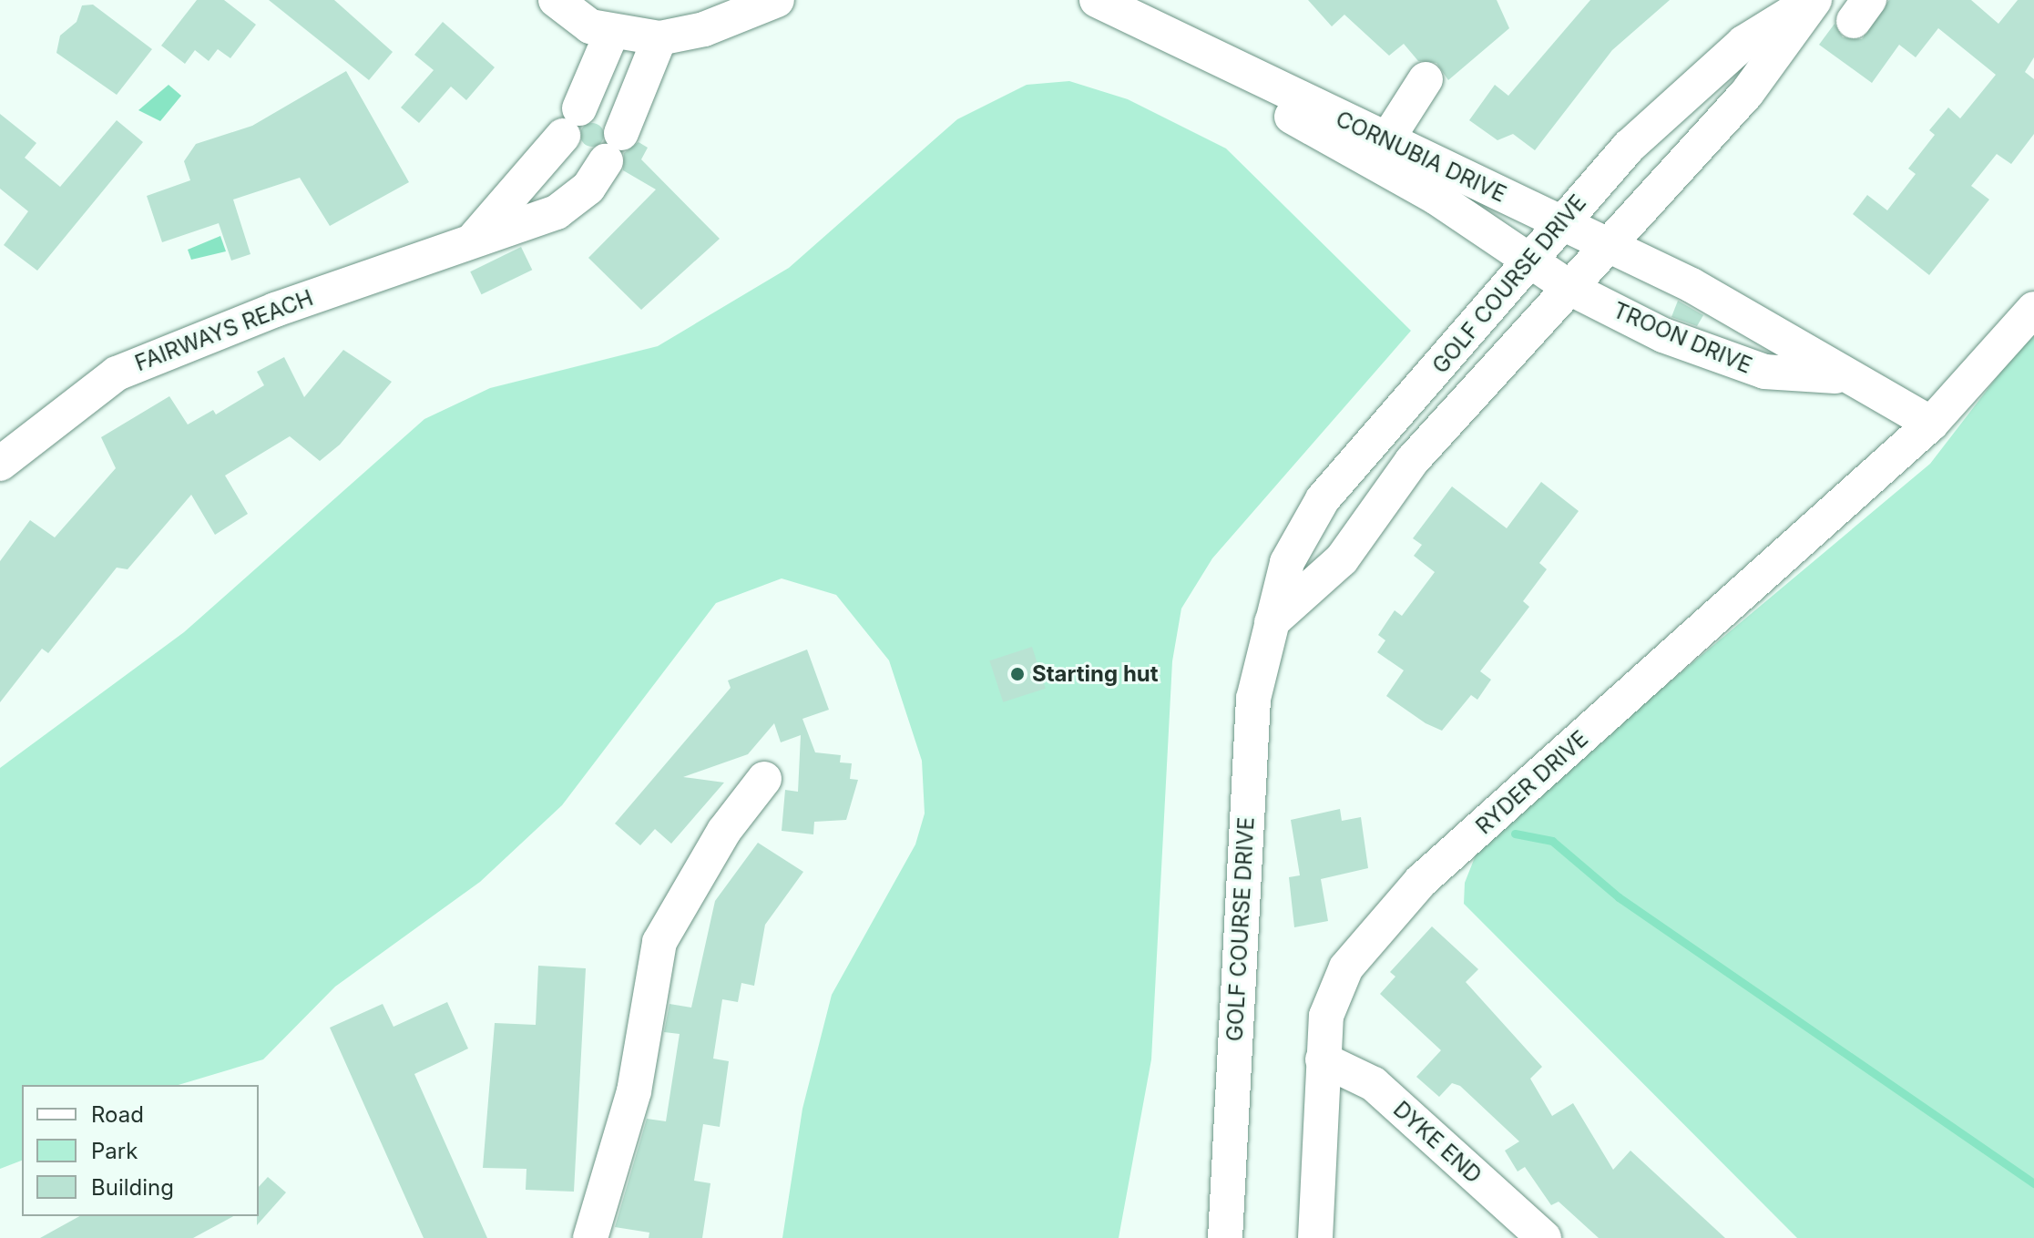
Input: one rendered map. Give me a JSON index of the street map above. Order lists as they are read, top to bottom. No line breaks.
{"streets":{"street":["CORNUBIA DRIVE","GOLF COURSE DRIVE","FAIRWAYS REACH","TROON DRIVE","RYDER DRIVE","DYKE END"]},"crossings":[["CORNUBIA DRIVE","GOLF COURSE DRIVE"],["CORNUBIA DRIVE","TROON DRIVE"],["GOLF COURSE DRIVE","TROON DRIVE"],["TROON DRIVE","RYDER DRIVE"],["RYDER DRIVE","DYKE END"]],"places":["Starting hut"],"legend":["Road","Park","Building"]}
